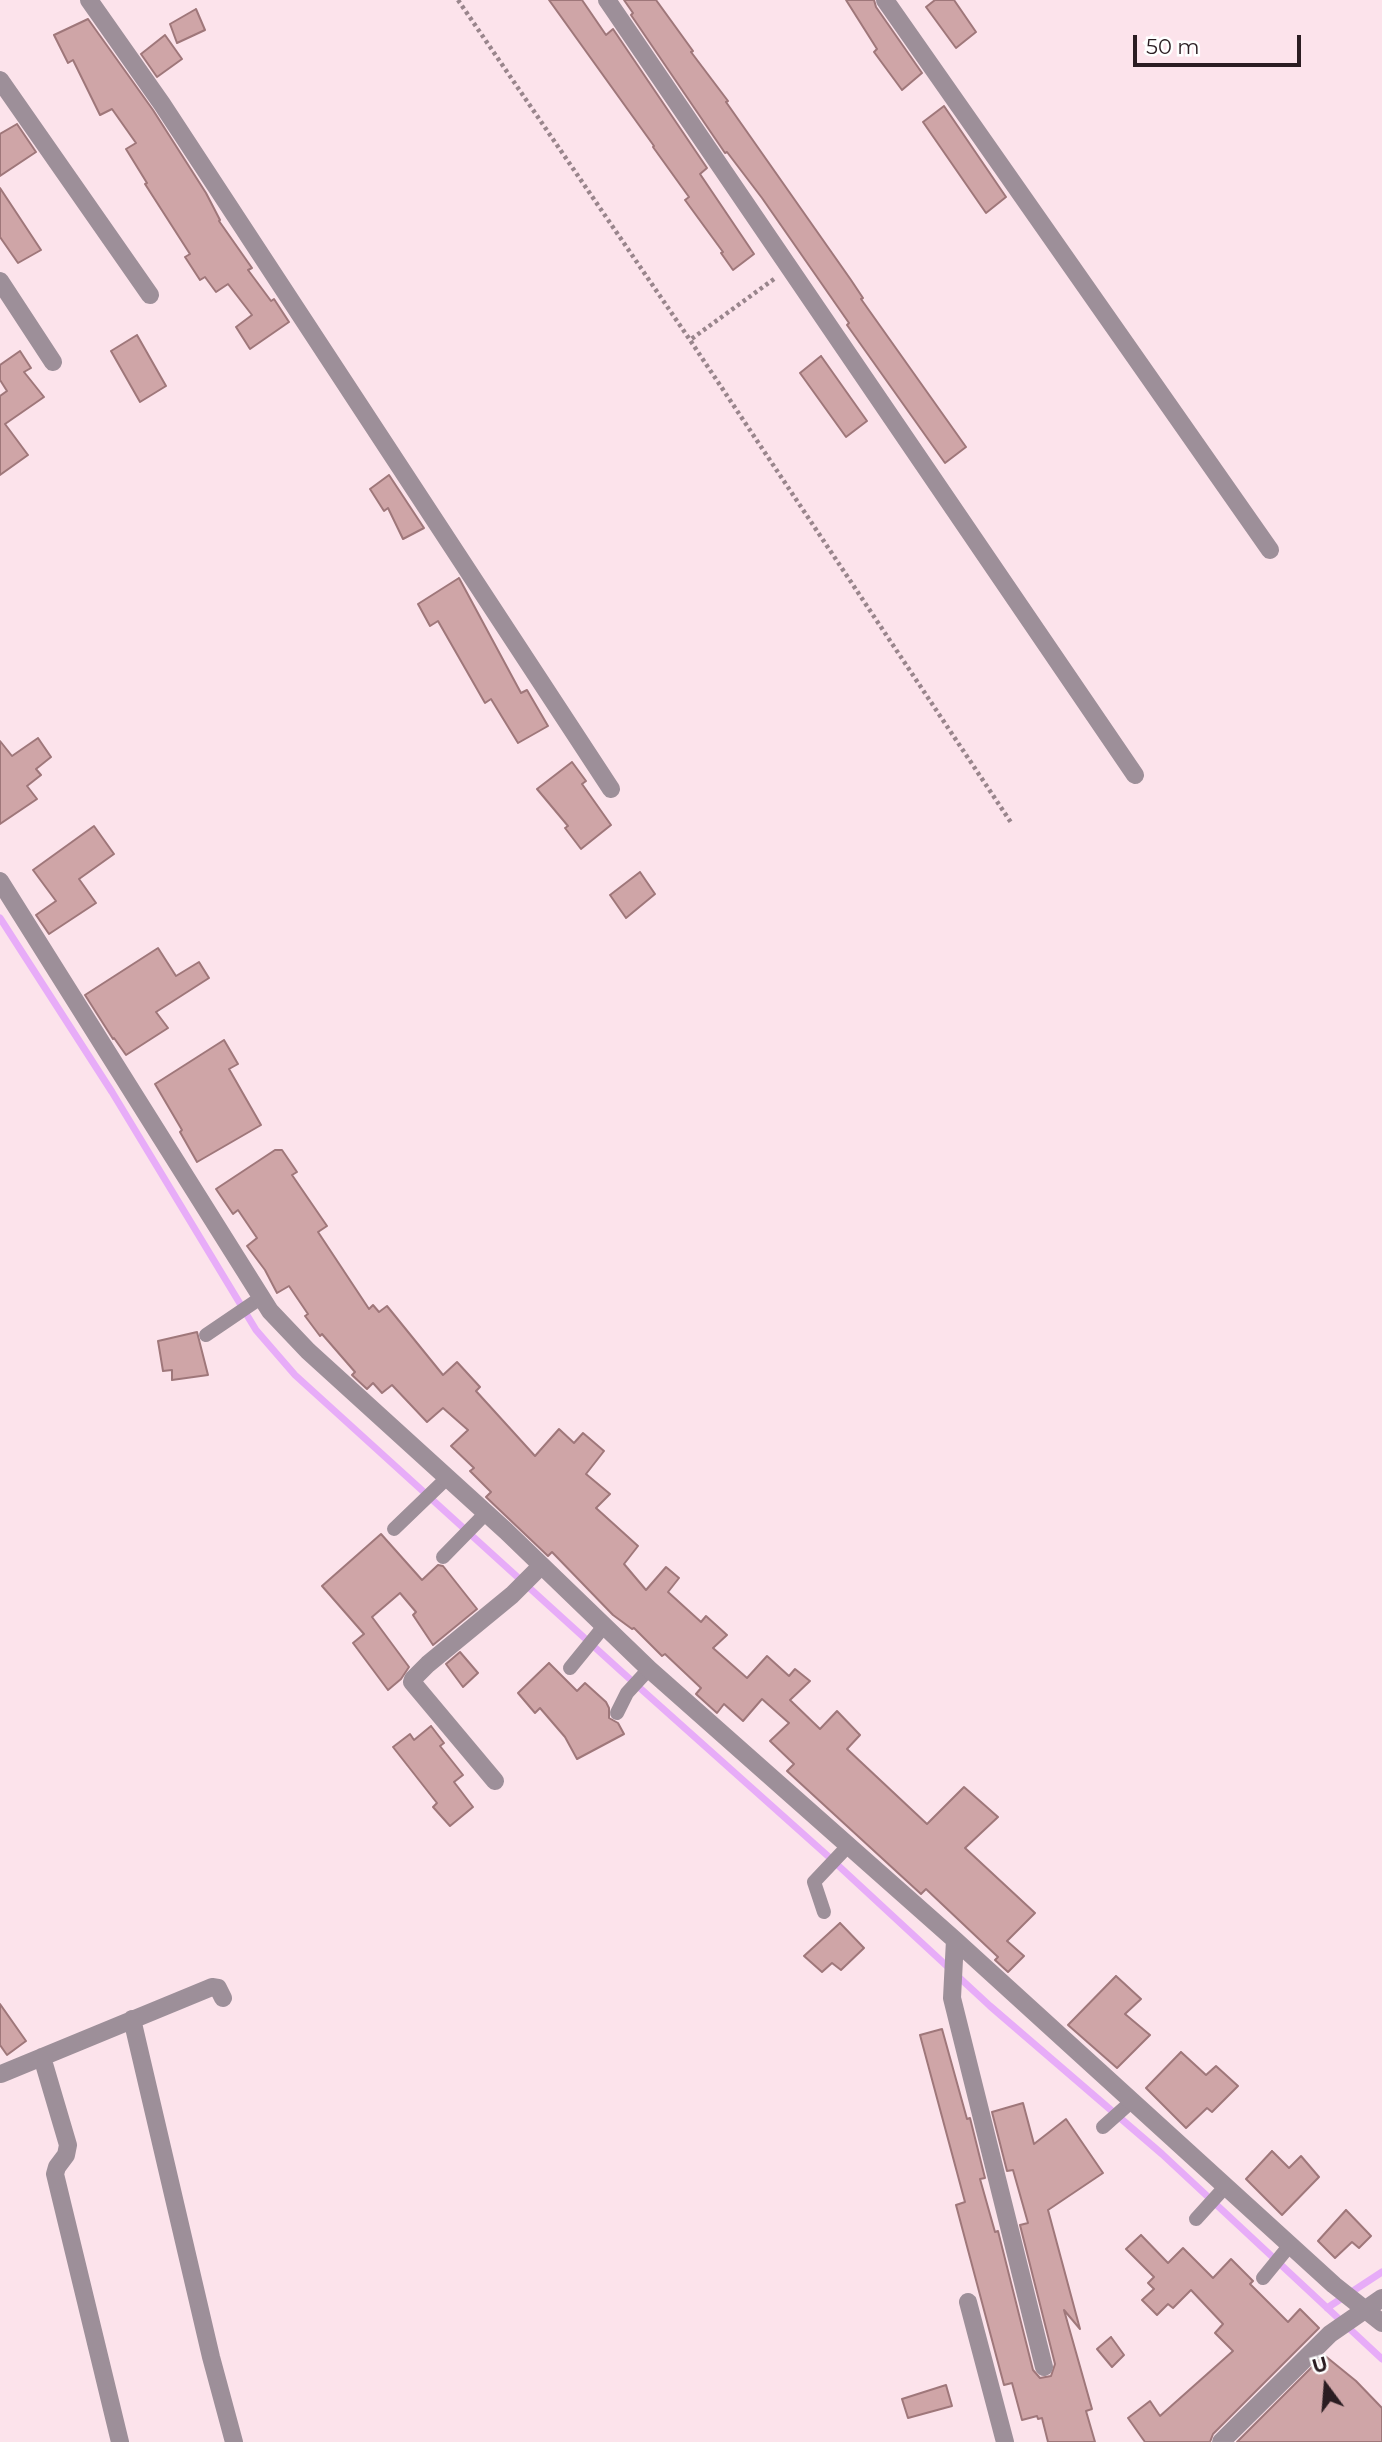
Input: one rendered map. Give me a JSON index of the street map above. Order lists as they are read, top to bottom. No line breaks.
{"scale_bar":"50 m","north":"top"}
